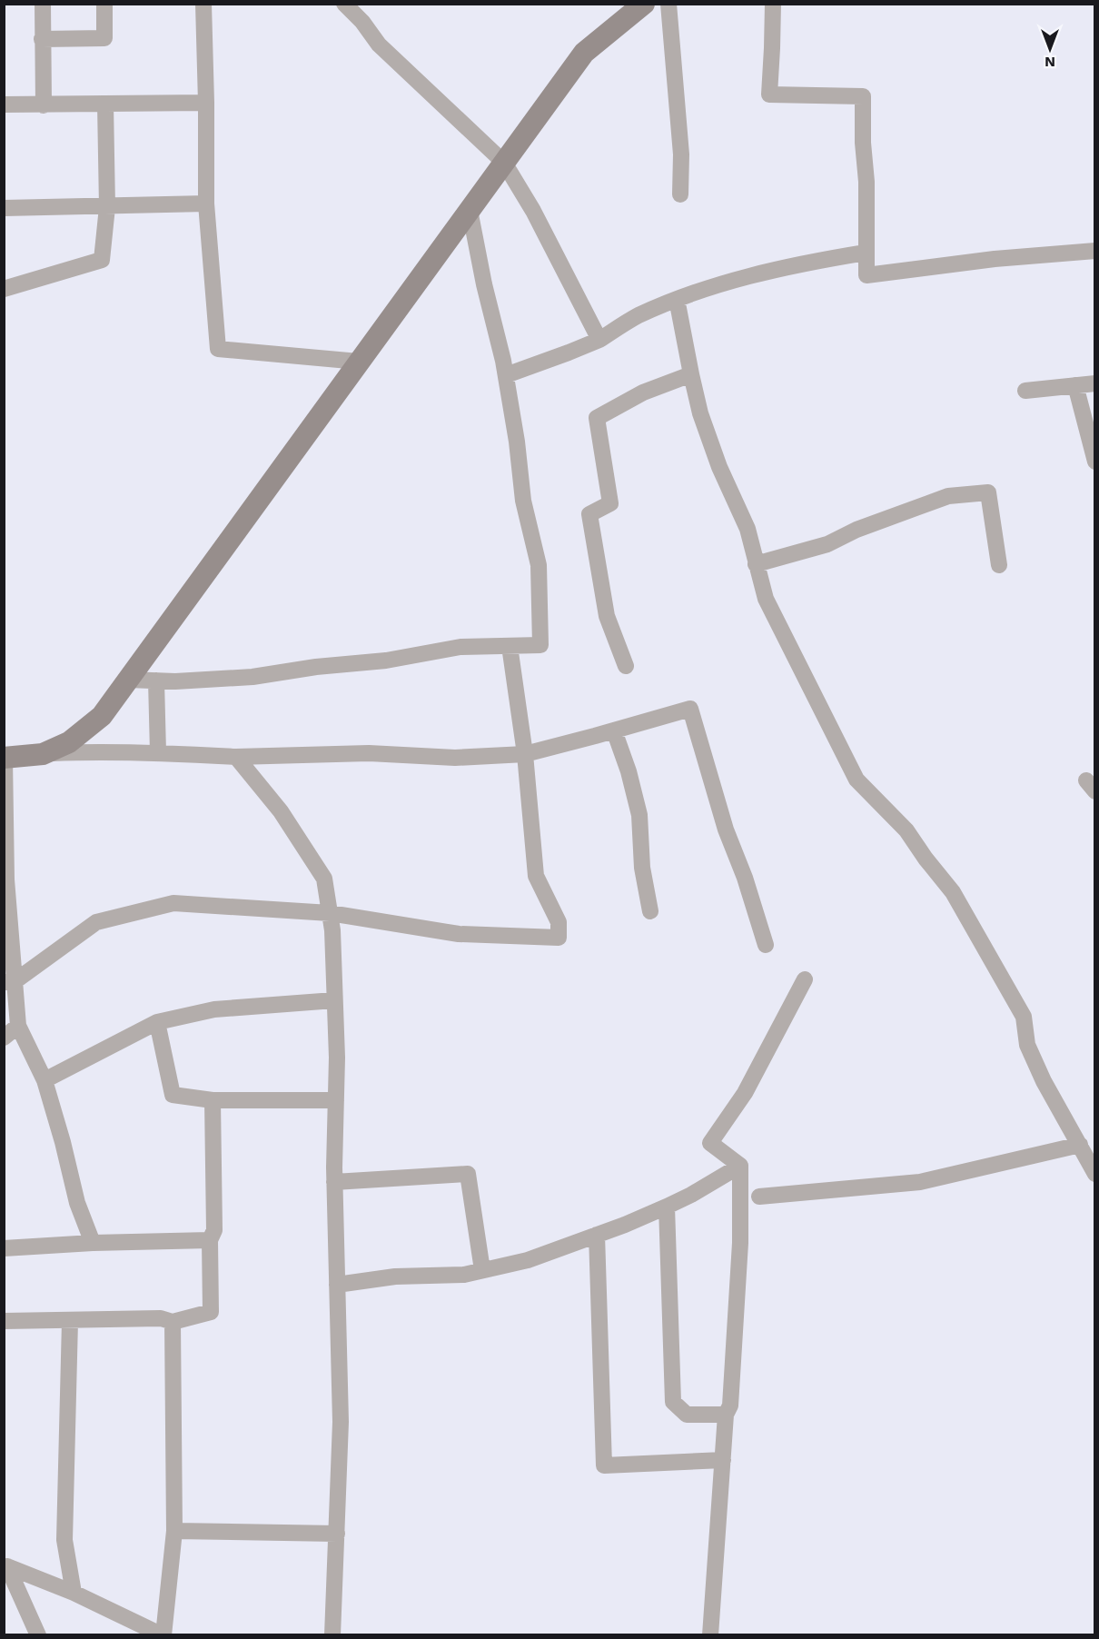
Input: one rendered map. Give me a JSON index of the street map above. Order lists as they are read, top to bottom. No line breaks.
{"north":"bottom"}
